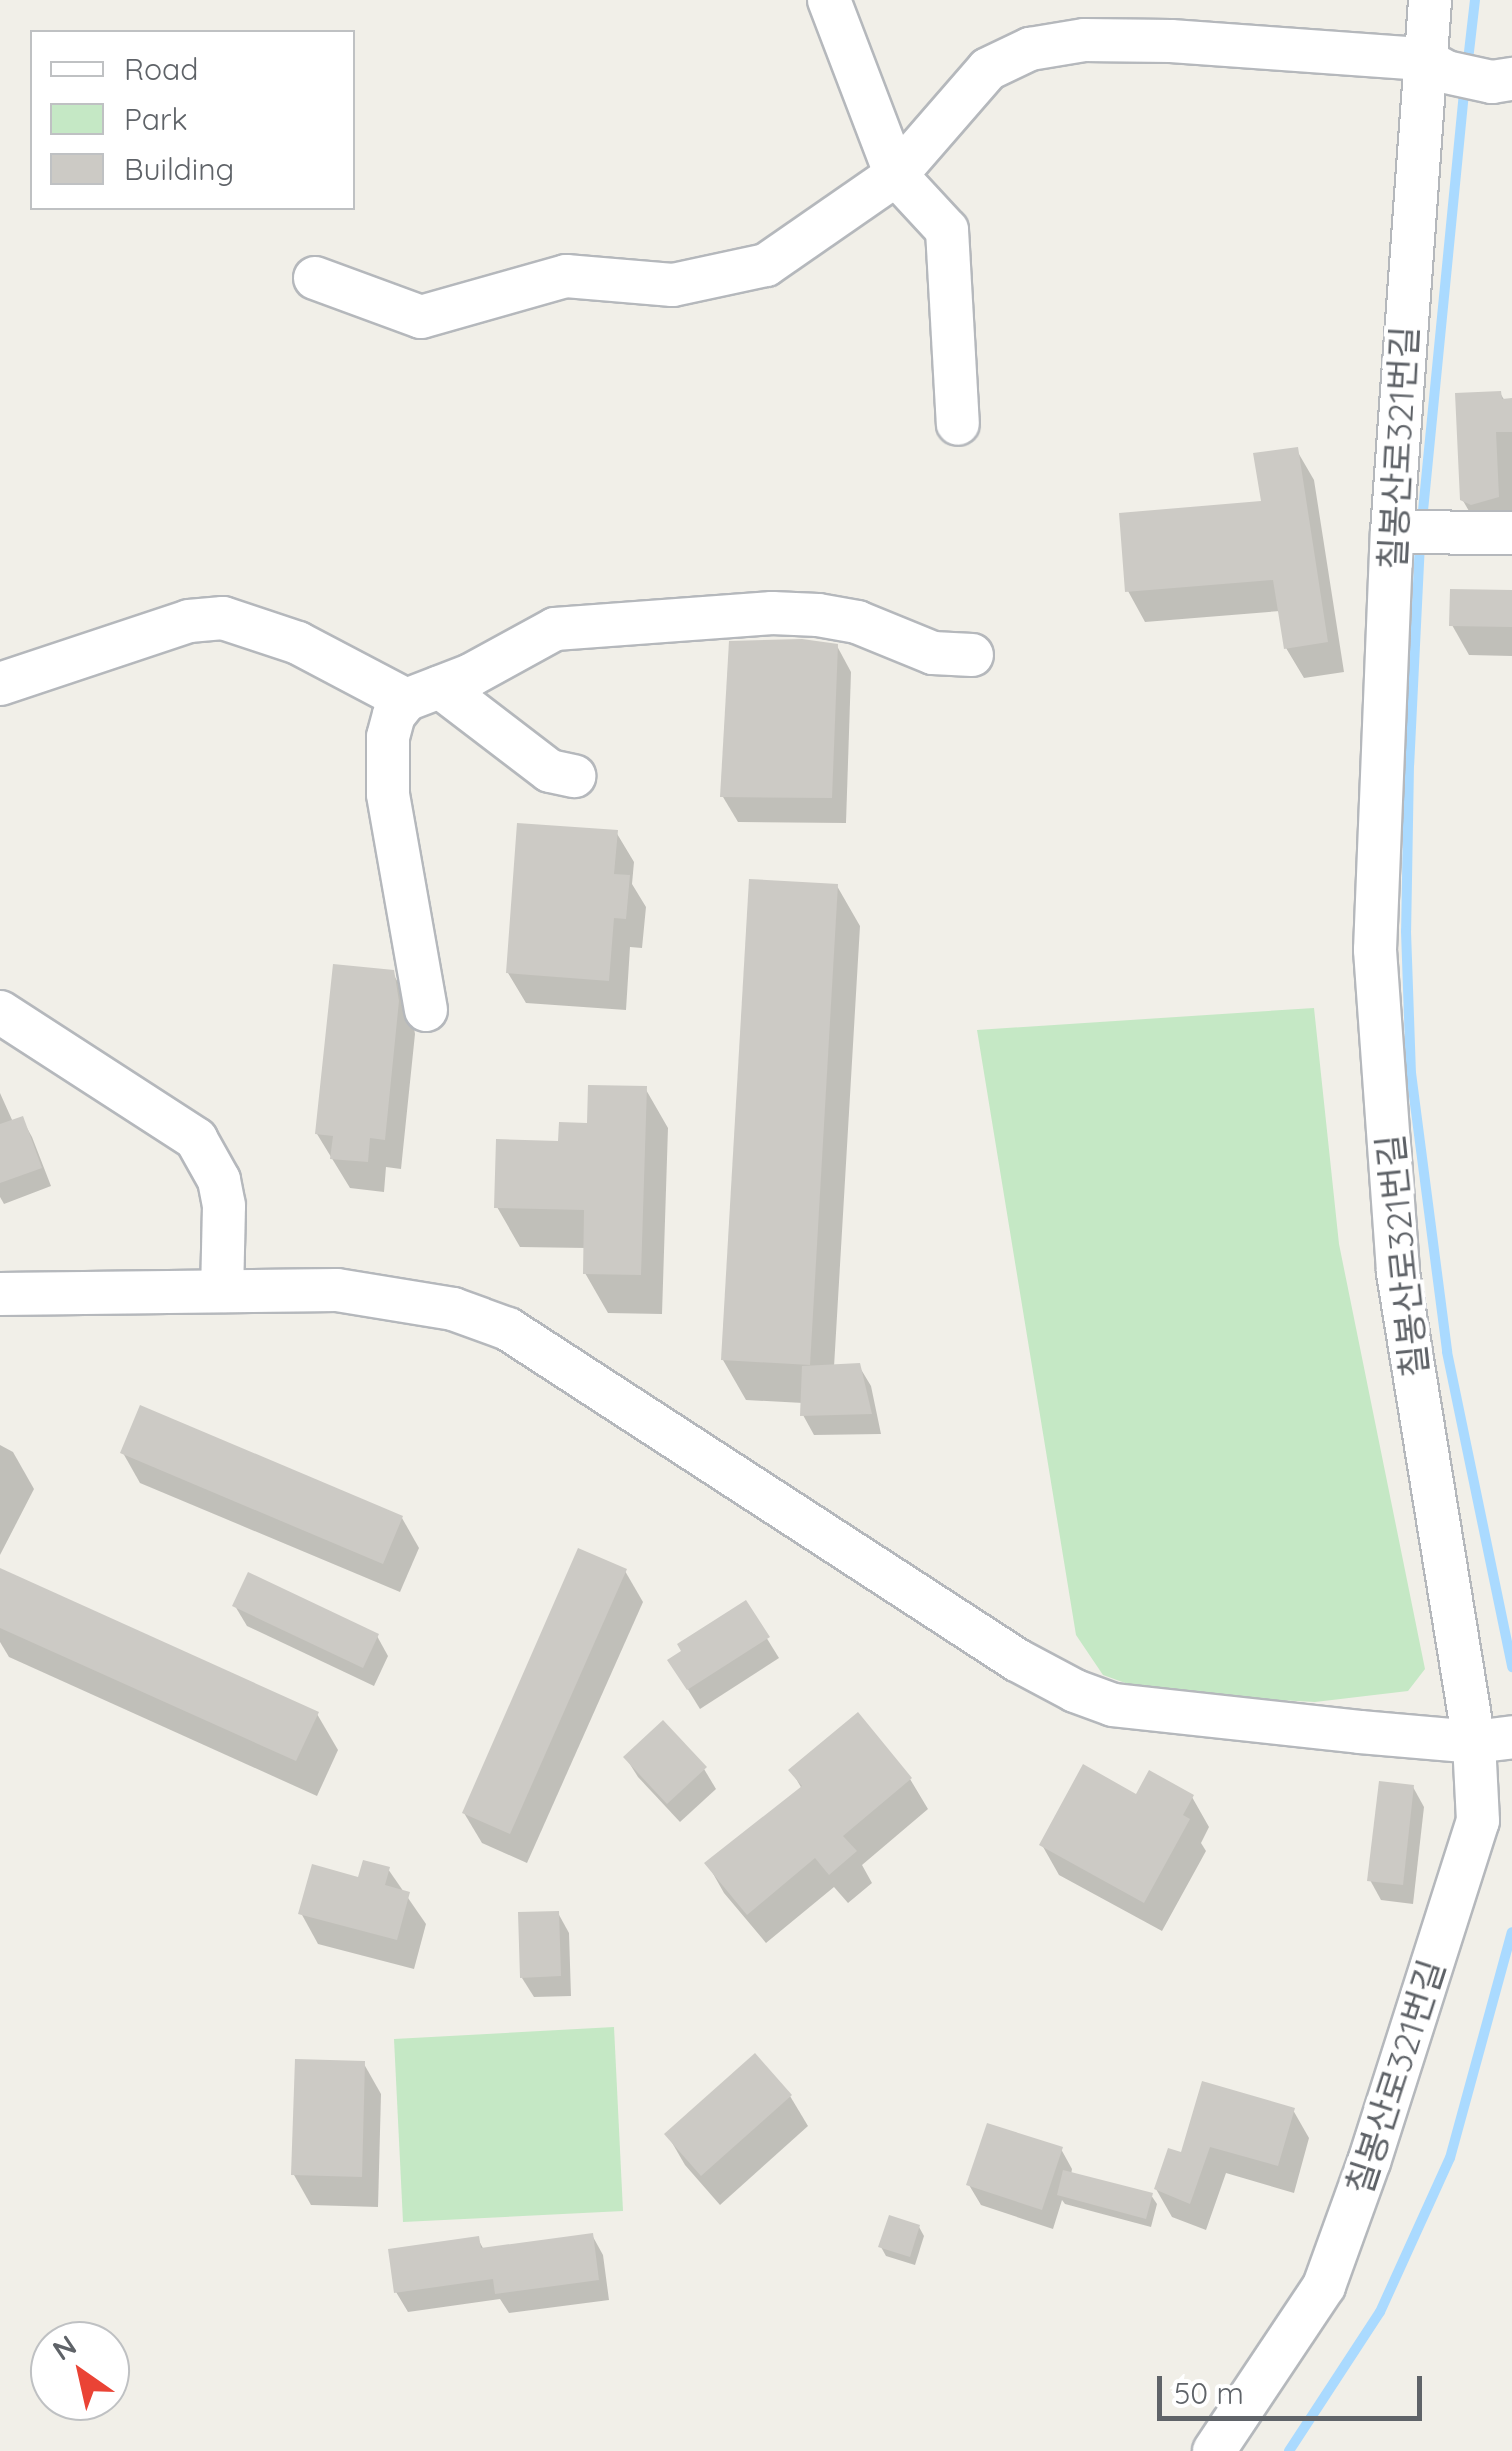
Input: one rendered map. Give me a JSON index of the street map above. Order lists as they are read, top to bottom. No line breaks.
{"streets":{"street":["칠봉산로321번길"]},"legend":["Road","Park","Building"],"scale_bar":"50 m","north":"top left"}
